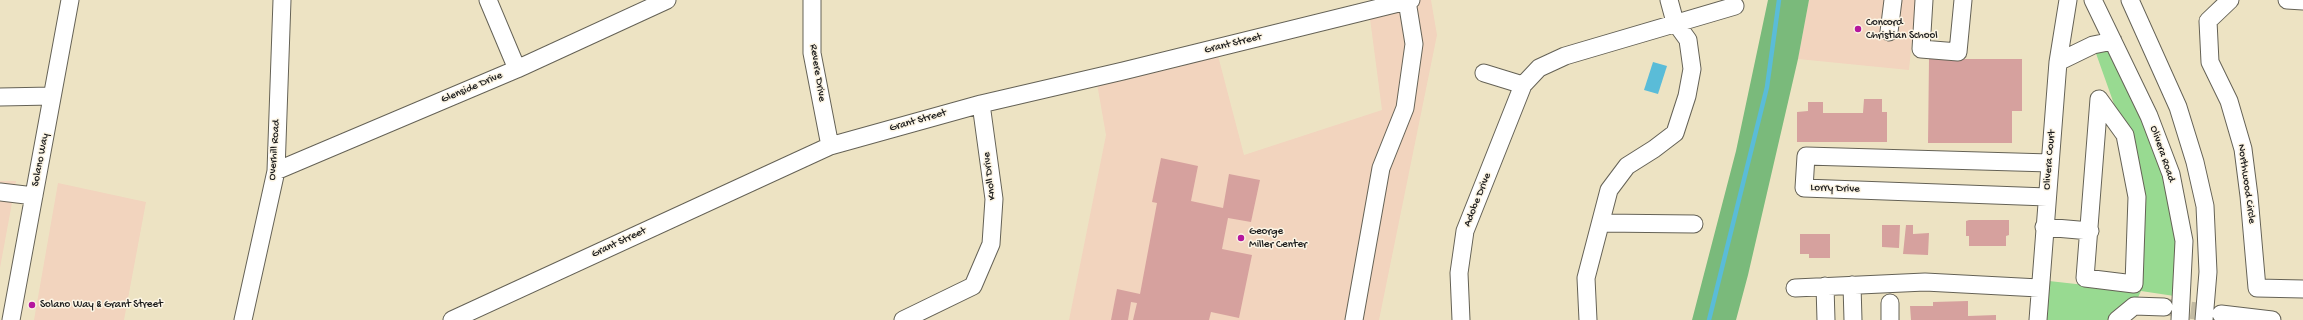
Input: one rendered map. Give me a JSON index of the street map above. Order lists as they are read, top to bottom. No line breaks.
{"streets":{"street":["Grant Street","Revere Drive","Glenside Drive","Overhill Road","Olivera Road","Solano Way","Olivera Court","Knoll Drive","Northwood Circle","Lorry Drive","Adobe Drive"]},"crossings":[["Grant Street","Revere Drive"],["Grant Street","Knoll Drive"],["Glenside Drive","Overhill Road"],["Olivera Court","Lorry Drive"]],"places":["Concord Christian School","George Miller Center","Solano Way & Grant Street"]}
